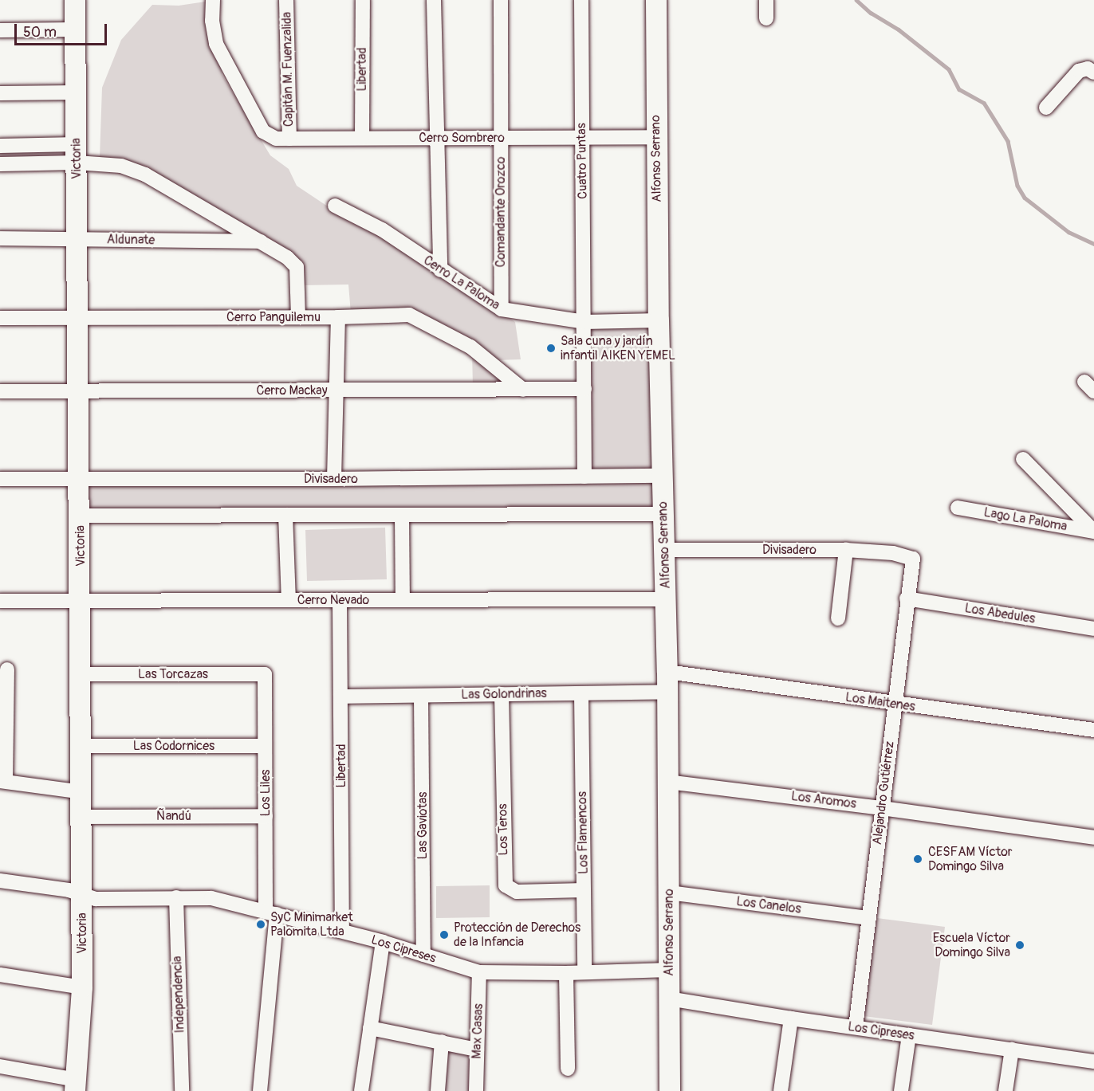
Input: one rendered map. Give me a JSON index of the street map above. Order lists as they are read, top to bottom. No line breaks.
{"streets":{"street":["Capitán M. Fuenzalida","Libertad","Cerro Sombrero","Victoria","Alfonso Serrano","Cuatro Puntas","Comandante Orozco","Aldunate","Cerro La Paloma","Cerro Panguilemu","Cerro Mackay","Divisadero","Lago La Paloma","Cerro Nevado","Los Abedules","Las Torcazas","Las Golondrinas","Los Maitenes","Las Codornices","Los Liles","Alejandro Gutiérrez","Los Aromos","Ñandú","Las Gaviotas","Los Teros","Los Flamencos","Los Canelos","Los Cipreses","Independencia","Max Casas"]},"crossings":[["Capitán M. Fuenzalida","Cerro Sombrero"],["Libertad","Cerro Sombrero"],["Libertad","Cerro Nevado"],["Libertad","Las Golondrinas"],["Libertad","Los Cipreses"],["Cerro Sombrero","Alfonso Serrano"],["Cerro Sombrero","Cuatro Puntas"],["Cerro Sombrero","Comandante Orozco"],["Victoria","Aldunate"],["Victoria","Cerro Panguilemu"],["Victoria","Cerro Mackay"],["Victoria","Divisadero"],["Victoria","Cerro Nevado"],["Victoria","Las Torcazas"],["Victoria","Las Codornices"],["Victoria","Ñandú"],["Victoria","Los Cipreses"],["Alfonso Serrano","Cerro La Paloma"],["Alfonso Serrano","Divisadero"],["Alfonso Serrano","Cerro Nevado"],["Alfonso Serrano","Las Golondrinas"],["Alfonso Serrano","Los Maitenes"],["Alfonso Serrano","Los Aromos"],["Alfonso Serrano","Los Canelos"],["Alfonso Serrano","Los Cipreses"],["Cuatro Puntas","Cerro La Paloma"],["Cuatro Puntas","Cerro Mackay"],["Cuatro Puntas","Divisadero"],["Comandante Orozco","Cerro La Paloma"],["Cerro Panguilemu","Cerro Mackay"],["Divisadero","Alejandro Gutiérrez"],["Los Abedules","Alejandro Gutiérrez"],["Las Torcazas","Los Liles"],["Las Golondrinas","Las Gaviotas"],["Las Golondrinas","Los Teros"],["Las Golondrinas","Los Flamencos"],["Los Maitenes","Alejandro Gutiérrez"],["Las Codornices","Los Liles"],["Los Liles","Ñandú"],["Los Liles","Los Cipreses"],["Alejandro Gutiérrez","Los Aromos"],["Alejandro Gutiérrez","Los Canelos"],["Alejandro Gutiérrez","Los Cipreses"],["Las Gaviotas","Los Cipreses"],["Los Teros","Los Flamencos"],["Los Flamencos","Los Cipreses"],["Los Cipreses","Independencia"],["Los Cipreses","Max Casas"]],"places":["Sala cuna y jardín infantil AIKEN YEMEL","CESFAM Víctor Domingo Silva","SyC Minimarket Palomita Ltda","Protección de Derechos de la Infancia","Escuela Víctor Domingo Silva"],"scale_bar":"50 m"}
